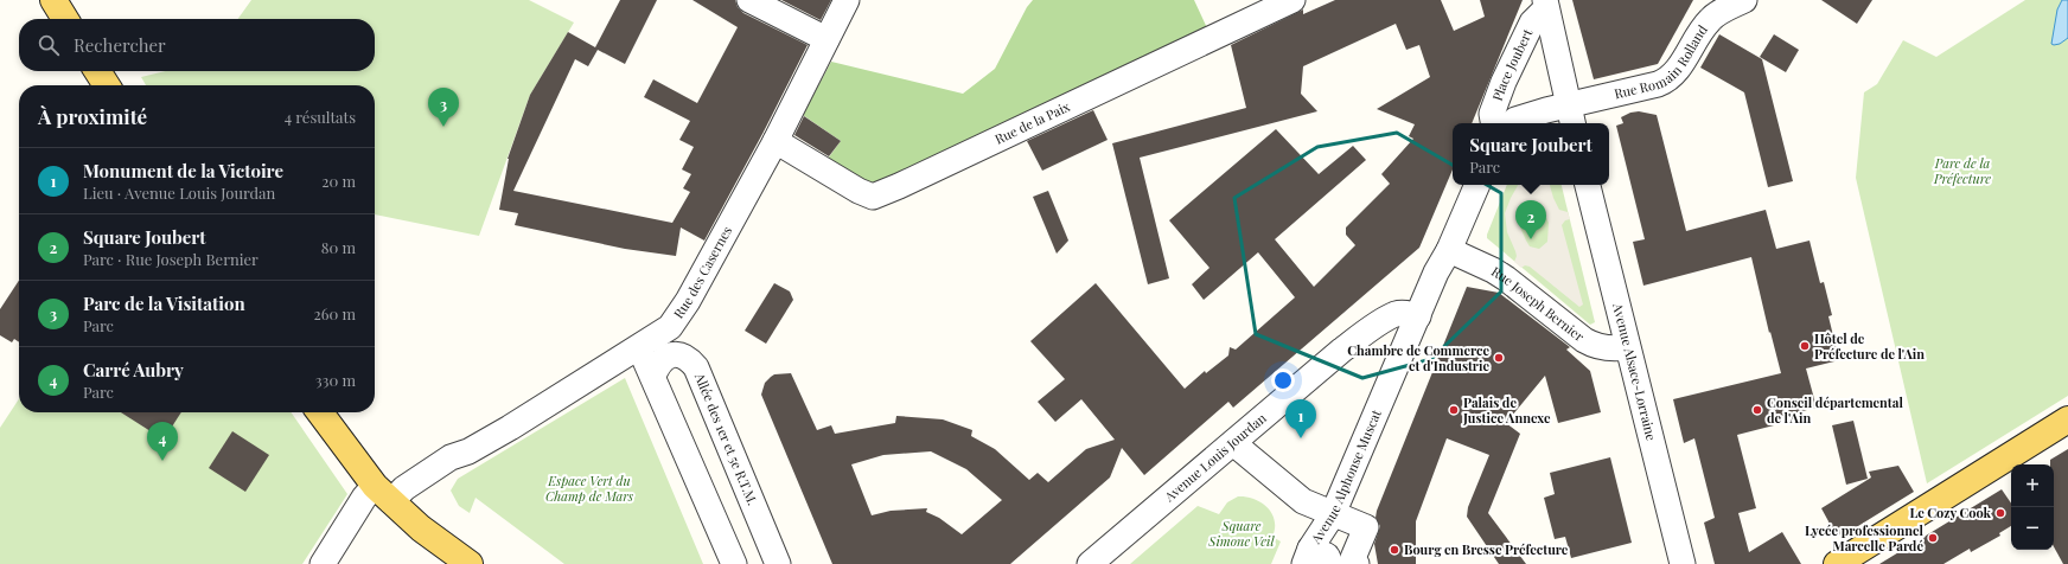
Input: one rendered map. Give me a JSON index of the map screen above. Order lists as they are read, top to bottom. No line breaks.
{"streets":{"street":["Rue Romain Rolland","Place Joubert","Rue de la Paix","Rue des Casernes","Rue Joseph Bernier","Avenue Alsace-Lorraine","Allée des 1er et 5e R.T.M.","Avenue Louis Jourdan","Avenue Alphonse Muscat"]},"crossings":[["Rue Romain Rolland","Place Joubert"],["Rue de la Paix","Rue des Casernes"],["Rue Joseph Bernier","Avenue Alsace-Lorraine"],["Rue Joseph Bernier","Avenue Alphonse Muscat"],["Avenue Louis Jourdan","Avenue Alphonse Muscat"]],"parks":["Parc de la Préfecture","Espace Vert du Champ de Mars","Square Simone Veil"],"places":["Hôtel de Préfecture de l'Ain","Chambre de Commerce et d'Industrie","Palais de Justice Annexe","Conseil départemental de l'Ain","Le Cozy Cook","Lycée professionnel Marcelle Pardé","Bourg en Bresse Préfecture"],"page":{"search":"Rechercher","heading":["À proximité","4 résultats"],"pins":["3","2","1","4"],"popup":["Square Joubert","Parc"],"list":[{"mark":"1","name":"Monument de la Victoire","note":"Lieu · Avenue Louis Jourdan","value":"20 m"},{"mark":"2","name":"Square Joubert","note":"Parc · Rue Joseph Bernier","value":"80 m"},{"mark":"3","name":"Parc de la Visitation","note":"Parc","value":"260 m"},{"mark":"4","name":"Carré Aubry","note":"Parc","value":"330 m"}],"map_buttons":["+","−"]}}
